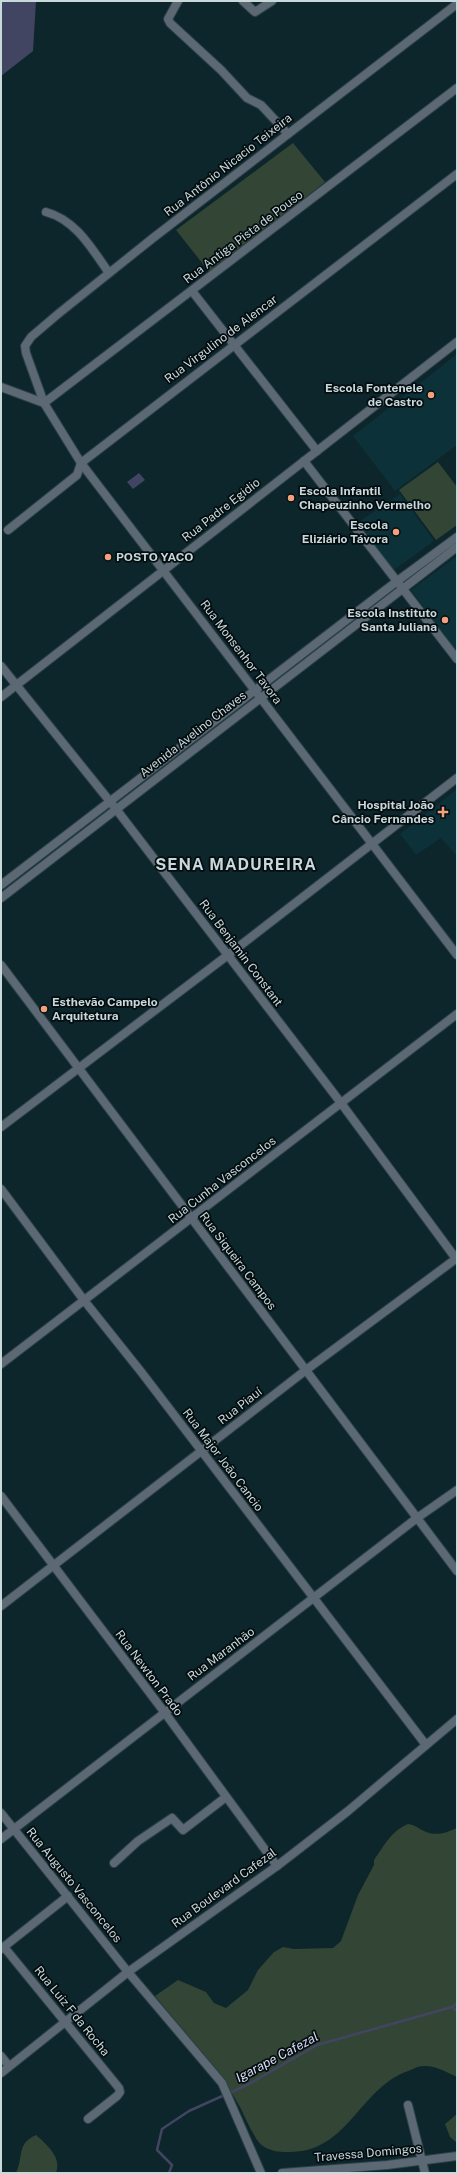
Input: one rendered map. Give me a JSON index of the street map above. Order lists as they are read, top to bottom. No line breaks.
{"streets":{"street":["Rua Antônio Nicacio Teixeira","Rua Antiga Pista de Pouso","Rua Virgulino de Alencar","Rua Padre Egidio","Rua Monsenhor Tavora","Avenida Avelino Chaves","Rua Benjamin Constant","Rua Cunha Vasconcelos","Rua Siqueira Campos","Rua Piauí","Rua Major João Cancio","Rua Maranhão","Rua Newton Prado","Rua Augusto Vasconcelos","Rua Boulevard Cafezal","Rua Luiz F da Rocha","Travessa Domingos"]},"crossings":[["Rua Antônio Nicacio Teixeira","Rua Monsenhor Tavora"],["Rua Antiga Pista de Pouso","Rua Monsenhor Tavora"],["Rua Virgulino de Alencar","Rua Monsenhor Tavora"],["Rua Padre Egidio","Rua Monsenhor Tavora"],["Rua Padre Egidio","Rua Benjamin Constant"],["Rua Monsenhor Tavora","Avenida Avelino Chaves"],["Avenida Avelino Chaves","Rua Benjamin Constant"],["Rua Benjamin Constant","Rua Cunha Vasconcelos"],["Rua Benjamin Constant","Rua Piauí"],["Rua Cunha Vasconcelos","Rua Siqueira Campos"],["Rua Cunha Vasconcelos","Rua Major João Cancio"],["Rua Siqueira Campos","Rua Piauí"],["Rua Siqueira Campos","Rua Maranhão"],["Rua Piauí","Rua Major João Cancio"],["Rua Piauí","Rua Newton Prado"],["Rua Major João Cancio","Rua Maranhão"],["Rua Major João Cancio","Rua Boulevard Cafezal"],["Rua Maranhão","Rua Newton Prado"],["Rua Maranhão","Rua Augusto Vasconcelos"],["Rua Newton Prado","Rua Boulevard Cafezal"],["Rua Augusto Vasconcelos","Rua Boulevard Cafezal"],["Rua Boulevard Cafezal","Rua Luiz F da Rocha"]],"districts":["SENA MADUREIRA"],"water":["Igarape Cafezal"],"places":{"other":["Escola Fontenele de Castro","Escola Infantil Chapeuzinho Vermelho","Escola Eliziário Távora","POSTO YACO","Escola Instituto Santa Juliana","Esthevão Campelo Arquitetura"],"health":["Hospital João Câncio Fernandes"]}}
